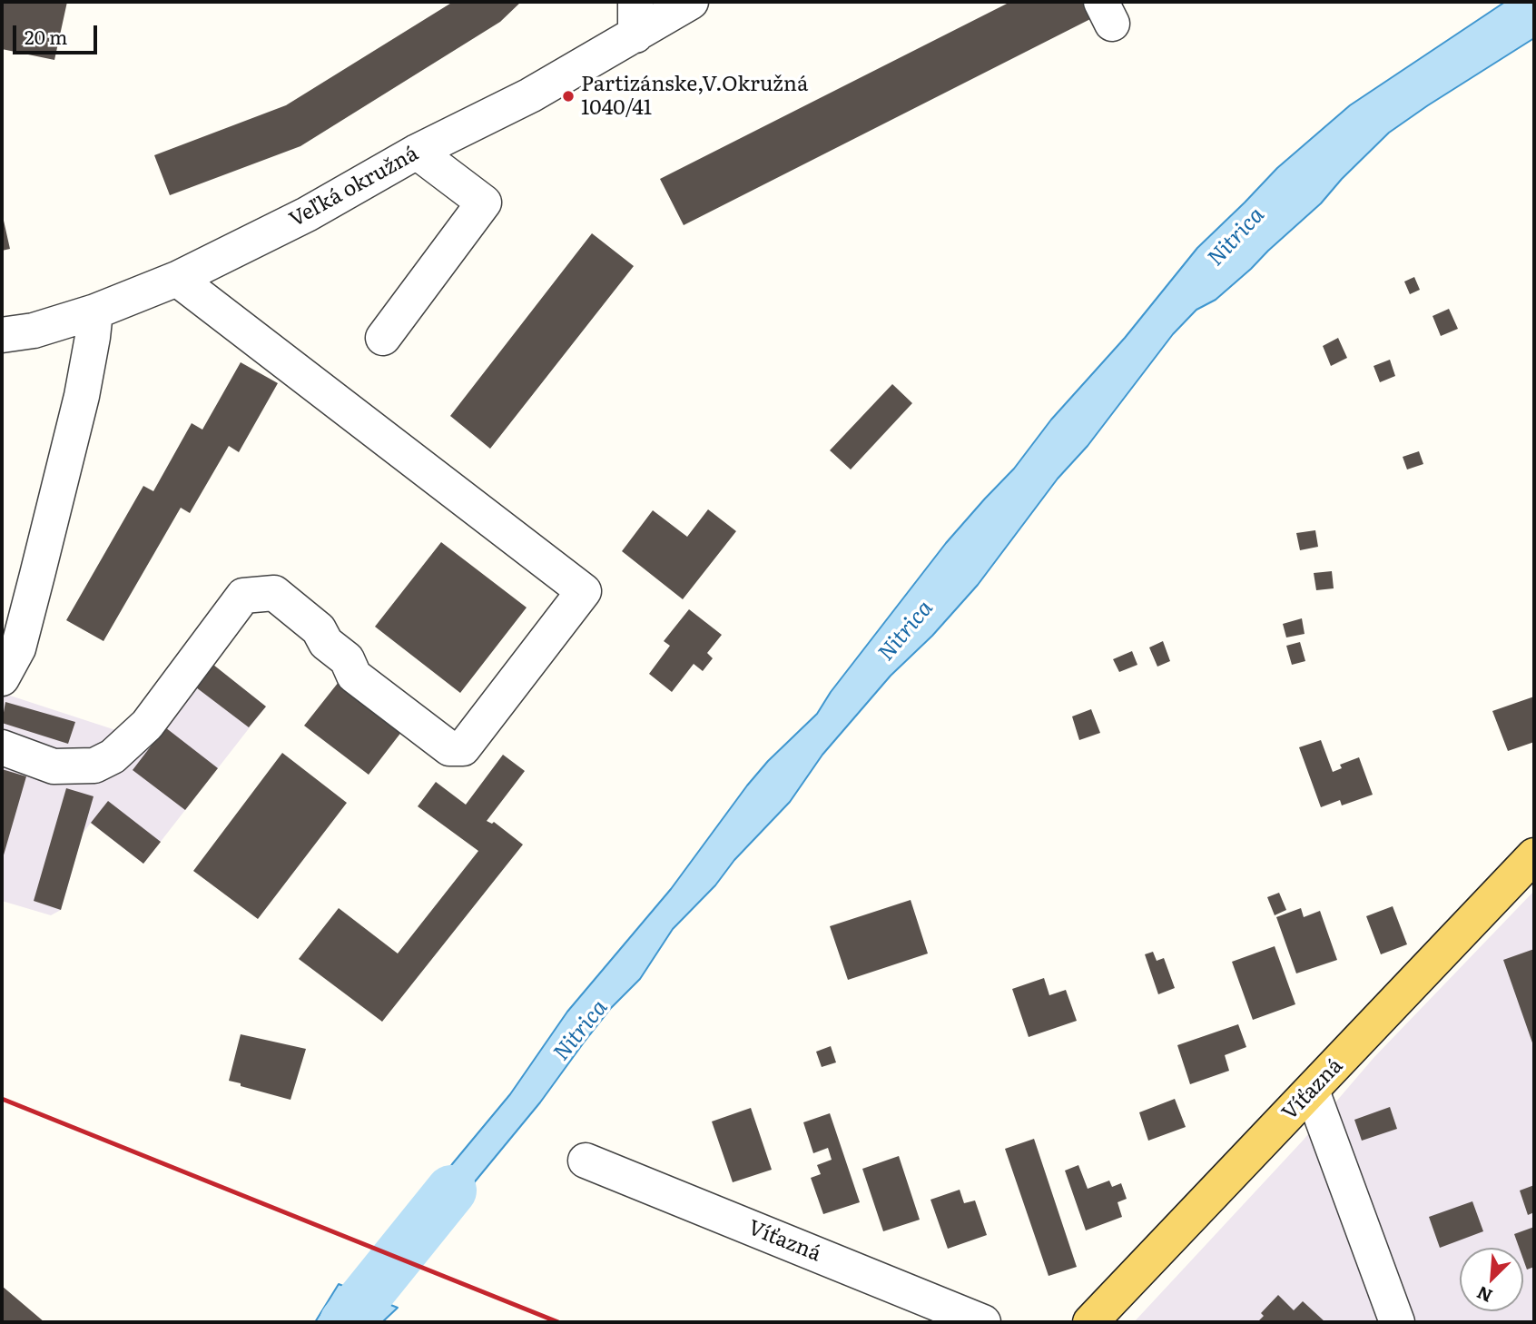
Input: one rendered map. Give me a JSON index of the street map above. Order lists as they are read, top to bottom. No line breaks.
{"streets":{"main road":["Víťazná"],"street":["Veľká okružná"]},"water":["Nitrica"],"places":["Partizánske,V.Okružná 1040/41"],"scale_bar":"20 m","north":"bottom left"}
